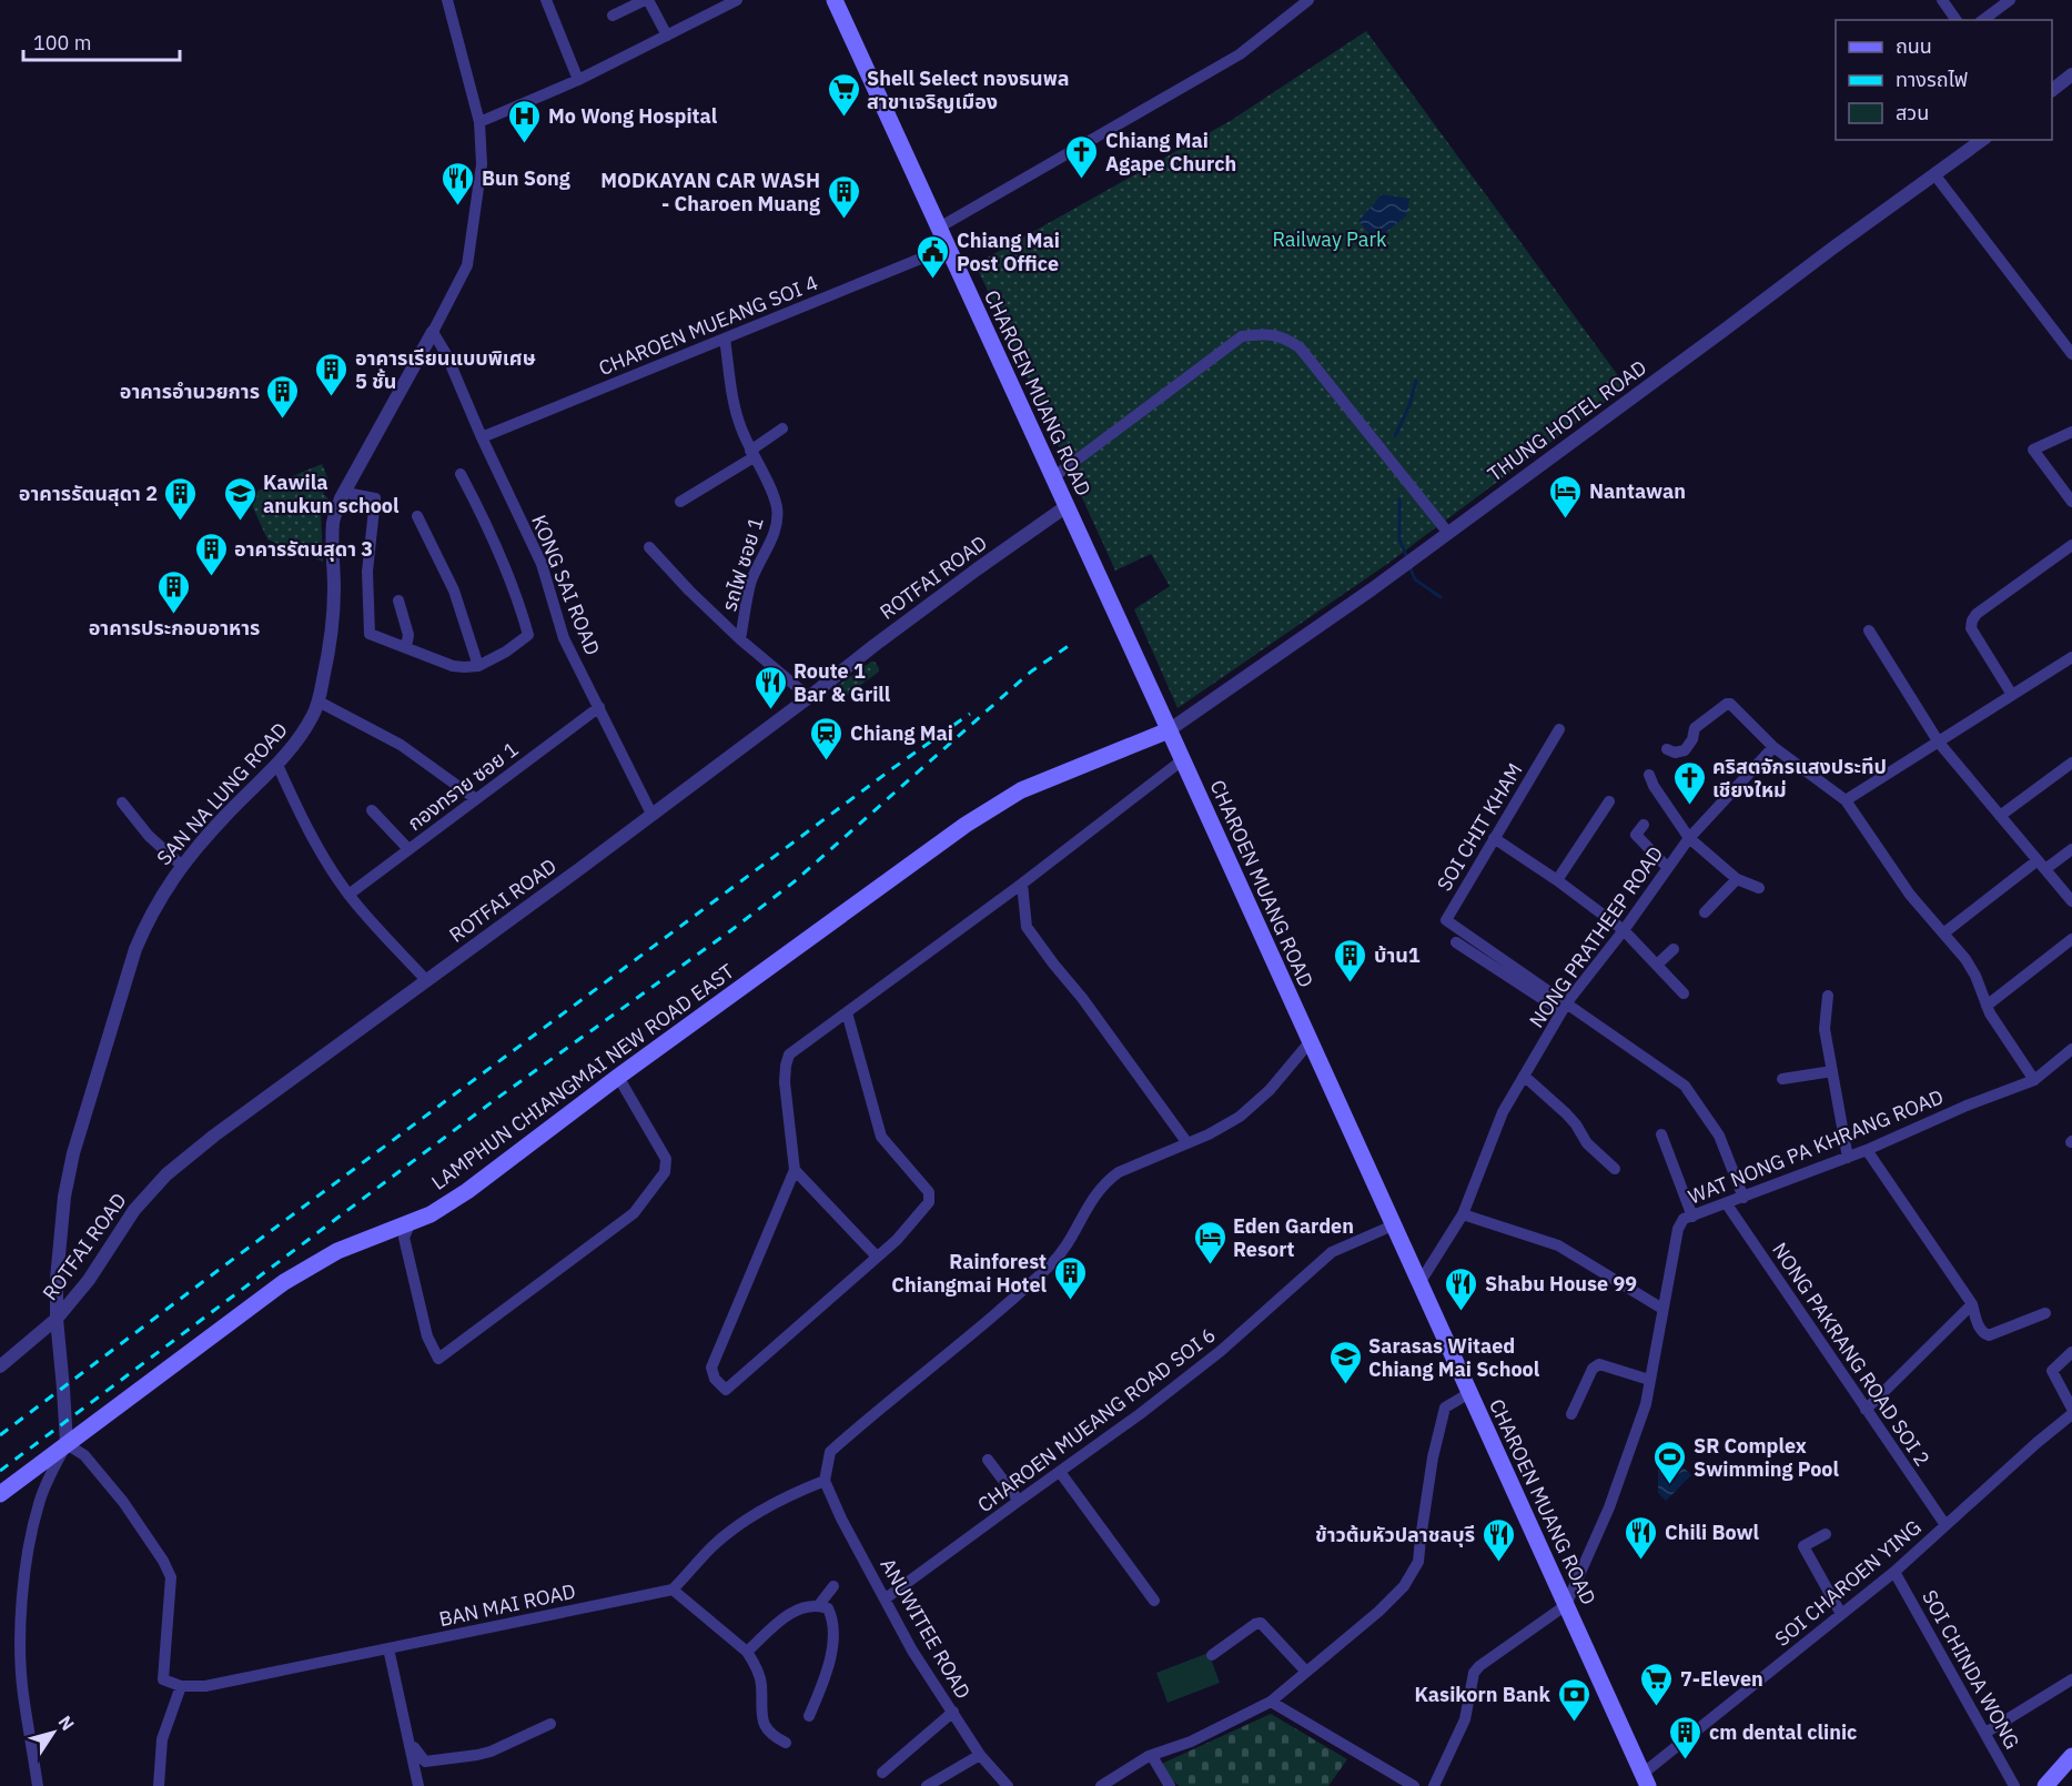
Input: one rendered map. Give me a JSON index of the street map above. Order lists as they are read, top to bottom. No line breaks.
{"streets":{"main road":["CHAROEN MUANG ROAD","LAMPHUN CHIANGMAI NEW ROAD EAST"],"street":["CHAROEN MUEANG SOI 4","THUNG HOTEL ROAD","รถไฟ ซอย 1","ROTFAI ROAD","KONG SAI ROAD","กองทราย ซอย 1","SAN NA LUNG ROAD","SOI CHIT KHAM","NONG PRATHEEP ROAD","WAT NONG PA KHRANG ROAD","NONG PAKRANG ROAD SOI 2","CHAROEN MUEANG ROAD SOI 6","SOI CHAROEN YING","BAN MAI ROAD","ANUWITEE ROAD","SOI CHINDA WONG"]},"crossings":[["CHAROEN MUEANG SOI 4","CHAROEN MUANG ROAD"],["CHAROEN MUEANG SOI 4","รถไฟ ซอย 1"],["CHAROEN MUEANG SOI 4","KONG SAI ROAD"],["CHAROEN MUANG ROAD","THUNG HOTEL ROAD"],["CHAROEN MUANG ROAD","ROTFAI ROAD"],["CHAROEN MUANG ROAD","NONG PRATHEEP ROAD"],["CHAROEN MUANG ROAD","LAMPHUN CHIANGMAI NEW ROAD EAST"],["CHAROEN MUANG ROAD","WAT NONG PA KHRANG ROAD"],["CHAROEN MUANG ROAD","CHAROEN MUEANG ROAD SOI 6"],["CHAROEN MUANG ROAD","SOI CHAROEN YING"],["THUNG HOTEL ROAD","LAMPHUN CHIANGMAI NEW ROAD EAST"],["รถไฟ ซอย 1","ROTFAI ROAD"],["ROTFAI ROAD","KONG SAI ROAD"],["ROTFAI ROAD","SAN NA LUNG ROAD"],["KONG SAI ROAD","กองทราย ซอย 1"],["KONG SAI ROAD","SAN NA LUNG ROAD"],["SAN NA LUNG ROAD","LAMPHUN CHIANGMAI NEW ROAD EAST"],["SAN NA LUNG ROAD","BAN MAI ROAD"],["SOI CHIT KHAM","NONG PRATHEEP ROAD"],["LAMPHUN CHIANGMAI NEW ROAD EAST","BAN MAI ROAD"],["WAT NONG PA KHRANG ROAD","NONG PAKRANG ROAD SOI 2"],["NONG PAKRANG ROAD SOI 2","SOI CHAROEN YING"],["CHAROEN MUEANG ROAD SOI 6","ANUWITEE ROAD"],["SOI CHAROEN YING","SOI CHINDA WONG"]],"parks":["Railway Park"],"places":{"supermarket":["Shell Select ทองธนพล สาขาเจริญเมือง","7-Eleven"],"hospital":["Mo Wong Hospital"],"church":["Chiang Mai Agape Church","คริสตจักรแสงประทีป เชียงใหม่"],"restaurant":["Bun Song","Route 1 Bar & Grill","Shabu House 99","Chili Bowl","ข้าวต้มหัวปลาชลบุรี"],"building":["MODKAYAN CAR WASH - Charoen Muang","อาคารเรียนแบบพิเศษ 5 ชั้น","อาคารอำนวยการ","อาคารรัตนสุดา 2","อาคารรัตนสุดา 3","อาคารประกอบอาหาร","บ้าน1","Rainforest Chiangmai Hotel","cm dental clinic"],"public building":["Chiang Mai Post Office"],"hotel":["Nantawan","Eden Garden Resort"],"school or university":["Kawila anukun school","Sarasas Witaed Chiang Mai School"],"station":["Chiang Mai"],"sports":["SR Complex Swimming Pool"],"bank":["Kasikorn Bank"]},"legend":["ถนน","ทางรถไฟ","สวน"],"scale_bar":"100 m","north":"top right"}
